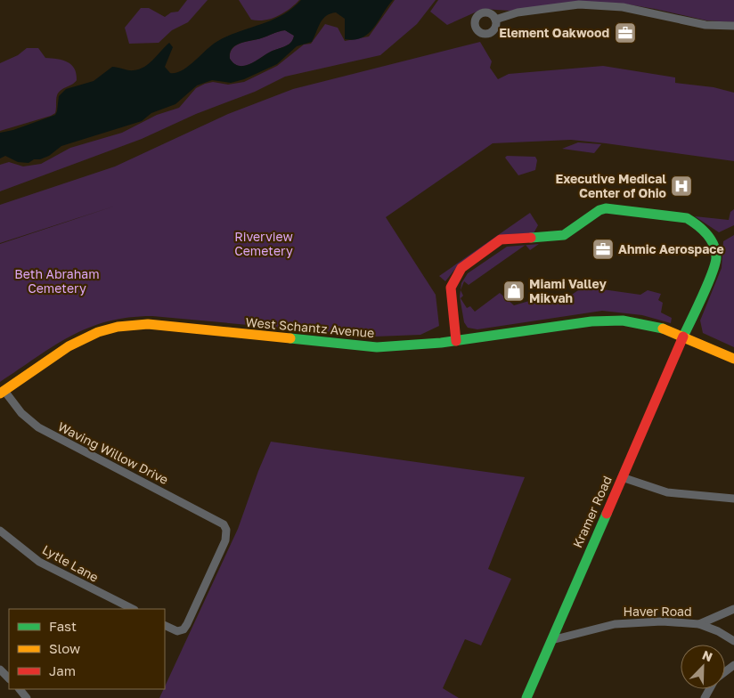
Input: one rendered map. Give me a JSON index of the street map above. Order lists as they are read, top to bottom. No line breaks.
{"streets":{"street":["West Schantz Avenue","Waving Willow Drive","Kramer Road","Lytle Lane","Haver Road"]},"crossings":[["West Schantz Avenue","Waving Willow Drive"],["West Schantz Avenue","Kramer Road"],["Kramer Road","Haver Road"]],"parks":["Riverview Cemetery","Beth Abraham Cemetery"],"places":{"office":["Element Oakwood","Ahmic Aerospace"],"hospital":["Executive Medical Center of Ohio"],"shop":["Miami Valley Mikvah"]},"legend":["Fast","Slow","Jam"],"north":"top right"}
